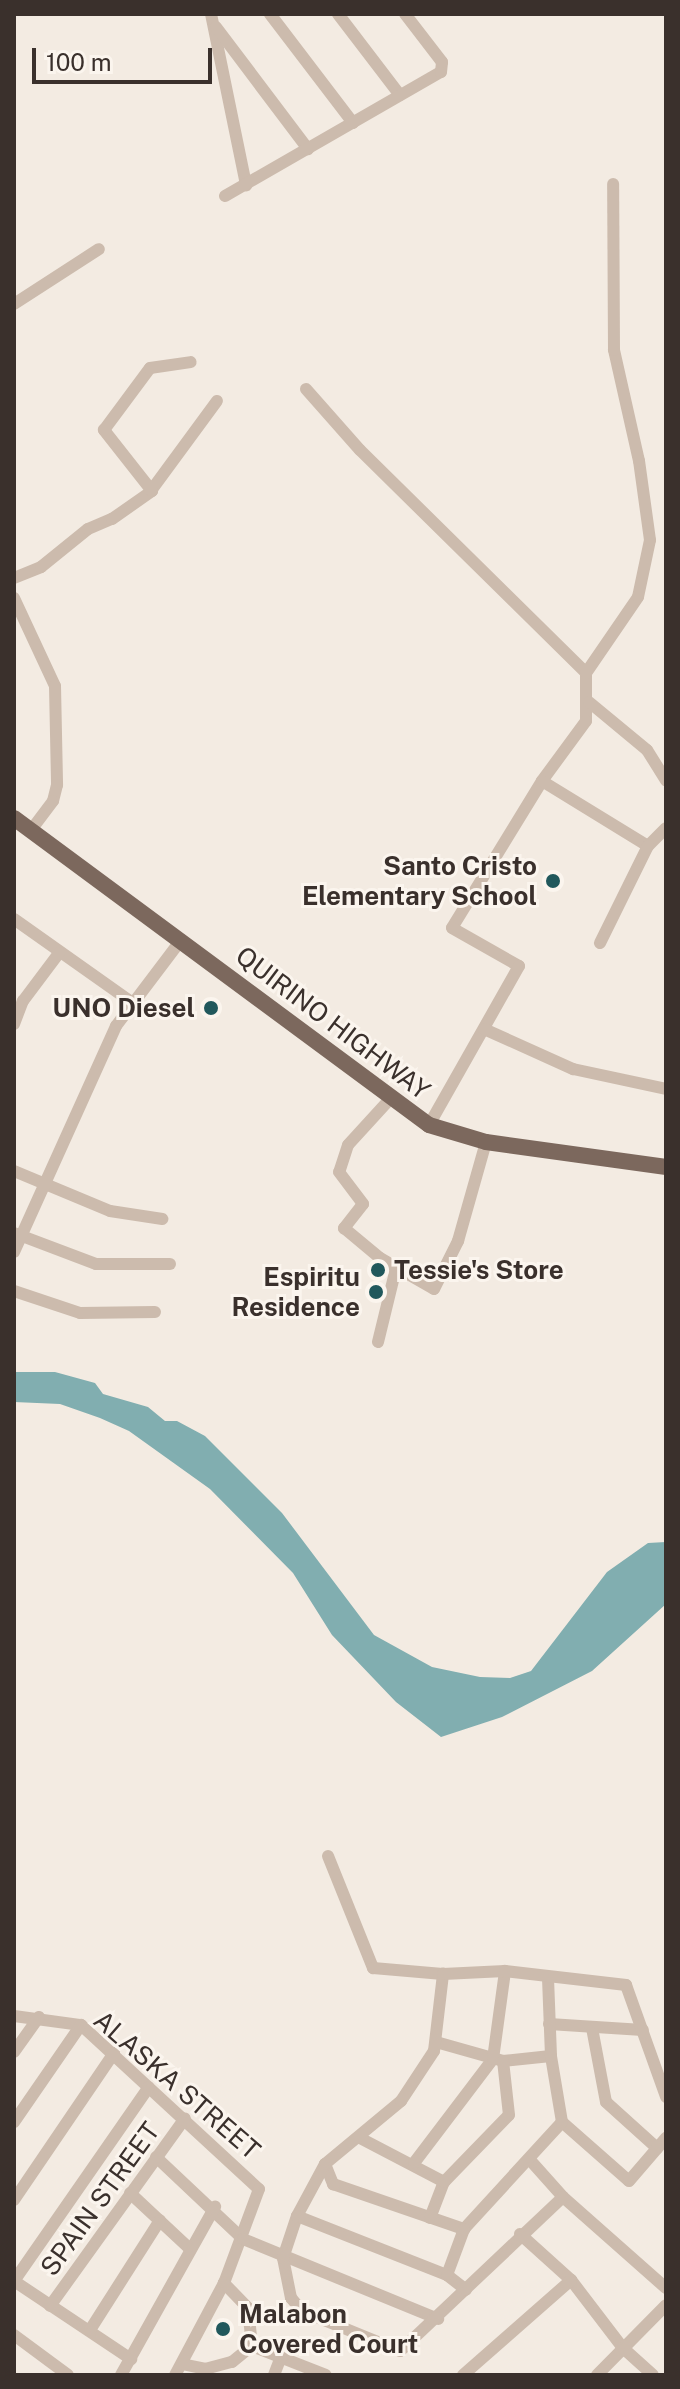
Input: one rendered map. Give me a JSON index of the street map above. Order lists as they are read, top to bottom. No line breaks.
{"streets":{"main road":["QUIRINO HIGHWAY"],"street":["ALASKA STREET","SPAIN STREET"]},"crossings":[["ALASKA STREET","SPAIN STREET"]],"places":["Santo Cristo Elementary School","UNO Diesel","Tessie's Store","Espiritu Residence","Malabon Covered Court"],"scale_bar":"100 m"}
